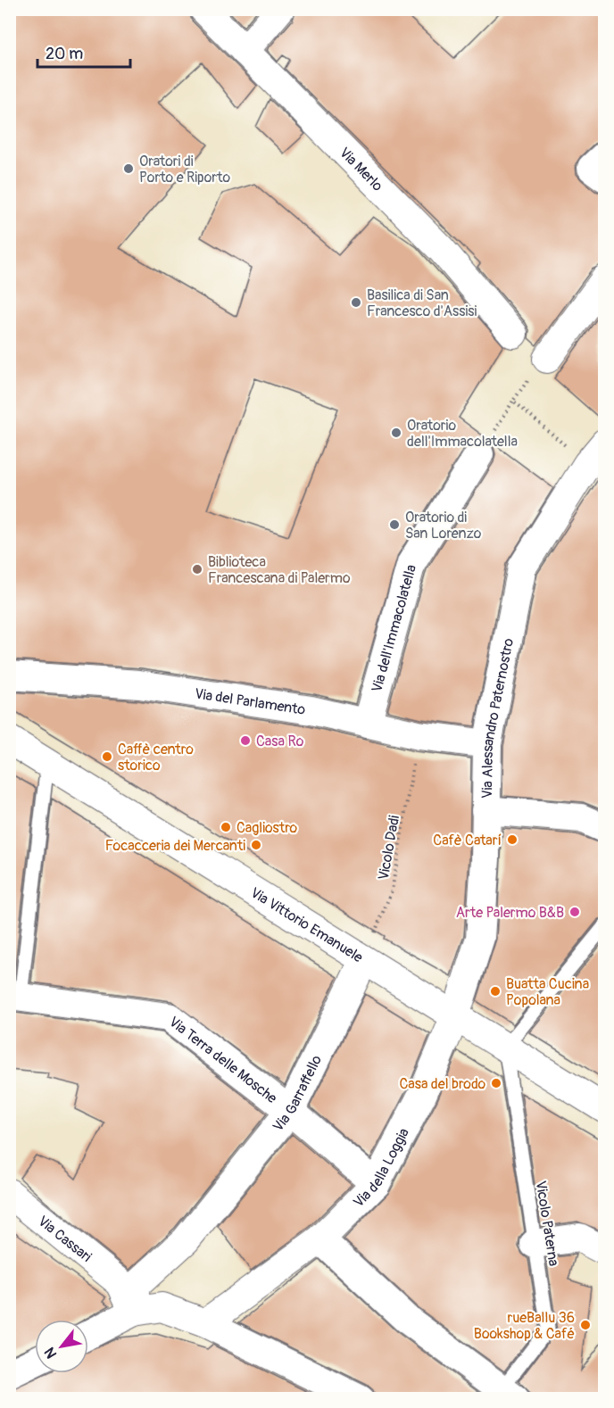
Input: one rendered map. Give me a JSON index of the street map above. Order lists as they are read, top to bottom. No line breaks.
{"streets":{"street":["Via Merlo","Via dell'Immacolatella","Via del Parlamento","Via Alessandro Paternostro","Via Vittorio Emanuele","Via Terra delle Mosche","Via Garraffello","Via della Loggia","Via Cassari"],"lane":["Vicolo Paterna"],"path":["Vicolo Dadi"]},"crossings":[["Via dell'Immacolatella","Via del Parlamento"],["Via del Parlamento","Via Alessandro Paternostro"],["Via del Parlamento","Vicolo Dadi"],["Via Alessandro Paternostro","Via Vittorio Emanuele"],["Via Alessandro Paternostro","Via della Loggia"],["Vicolo Dadi","Via Vittorio Emanuele"],["Vicolo Dadi","Via Garraffello"],["Via Vittorio Emanuele","Via Garraffello"],["Via Vittorio Emanuele","Via della Loggia"],["Via Vittorio Emanuele","Vicolo Paterna"],["Via Terra delle Mosche","Via Garraffello"],["Via Terra delle Mosche","Via della Loggia"],["Via Garraffello","Via Cassari"]],"places":["Oratori di Porto e Riporto","Basilica di San Francesco d'Assisi","Oratorio dell'Immacolatella","Oratorio di San Lorenzo","Biblioteca Francescana di Palermo","Casa Ro","Caffè centro storico","Cagliostro","Cafè Catarí","Focacceria dei Mercanti","Arte Palermo B&B","Buatta Cucina Popolana","Casa del brodo","rueBallu 36 Bookshop & Café"],"scale_bar":"20 m","north":"bottom left"}
